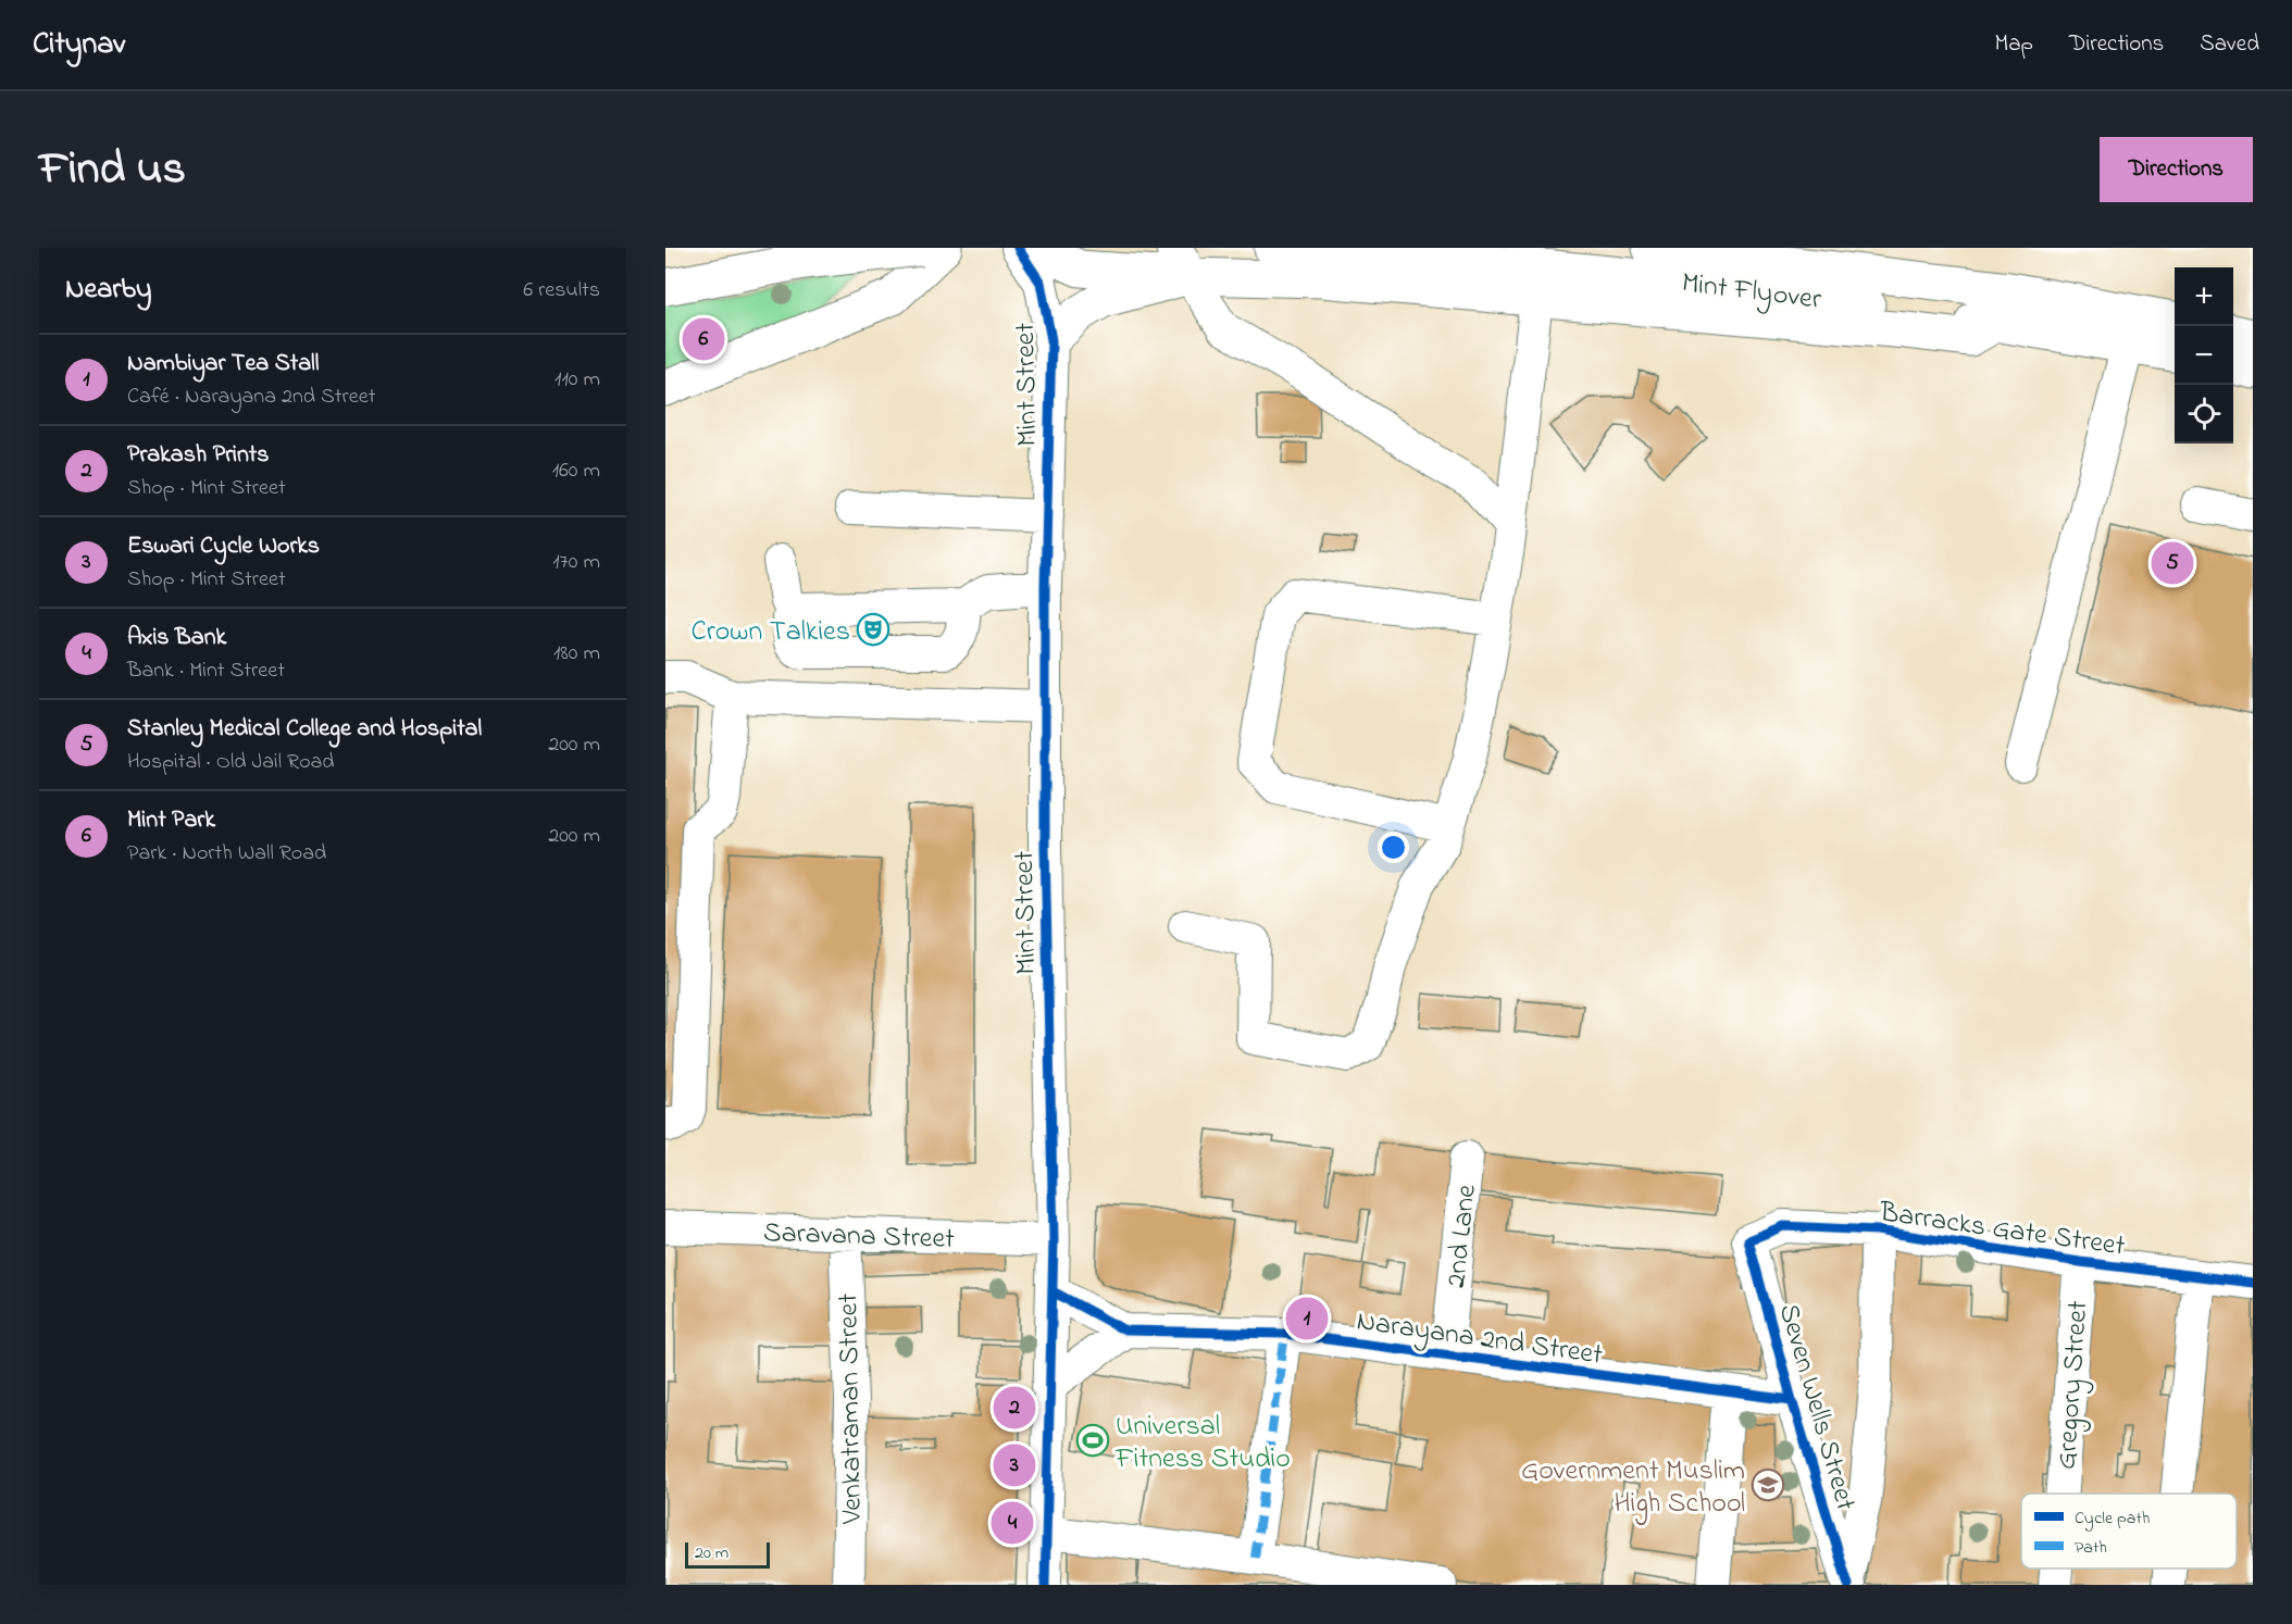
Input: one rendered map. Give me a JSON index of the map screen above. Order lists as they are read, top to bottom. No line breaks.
{"streets":{"main road":["Mint Flyover"],"street":["Mint Street","Barracks Gate Street","Saravana Street","2nd Lane","Narayana 2nd Street","Gregory Street","Seven Wells Street","Venkatraman Street"]},"crossings":[["Mint Street","Saravana Street"],["Mint Street","Narayana 2nd Street"],["Barracks Gate Street","Gregory Street"],["Barracks Gate Street","Seven Wells Street"],["Saravana Street","Venkatraman Street"],["2nd Lane","Narayana 2nd Street"],["Narayana 2nd Street","Seven Wells Street"]],"places":{"theatre":["Crown Talkies"],"sports":["Universal Fitness Studio"],"school or university":["Government Muslim High School"]},"legend":["Cycle path","Path"],"scale_bar":"20 m","page":{"header":"Citynav","nav":["Map","Directions","Saved"],"title":"Find us","buttons":"Directions","heading":["Nearby","6 results"],"map_buttons":["+","−"],"pins":["6","5","1","2","3","4"],"list":[{"mark":"1","name":"Nambiyar Tea Stall","note":"Café · Narayana 2nd Street","value":"110 m"},{"mark":"2","name":"Prakash Prints","note":"Shop · Mint Street","value":"160 m"},{"mark":"3","name":"Eswari Cycle Works","note":"Shop · Mint Street","value":"170 m"},{"mark":"4","name":"Axis Bank","note":"Bank · Mint Street","value":"180 m"},{"mark":"5","name":"Stanley Medical College and Hospital","note":"Hospital · Old Jail Road","value":"200 m"},{"mark":"6","name":"Mint Park","note":"Park · North Wall Road","value":"200 m"}],"scale":"20 m"}}
